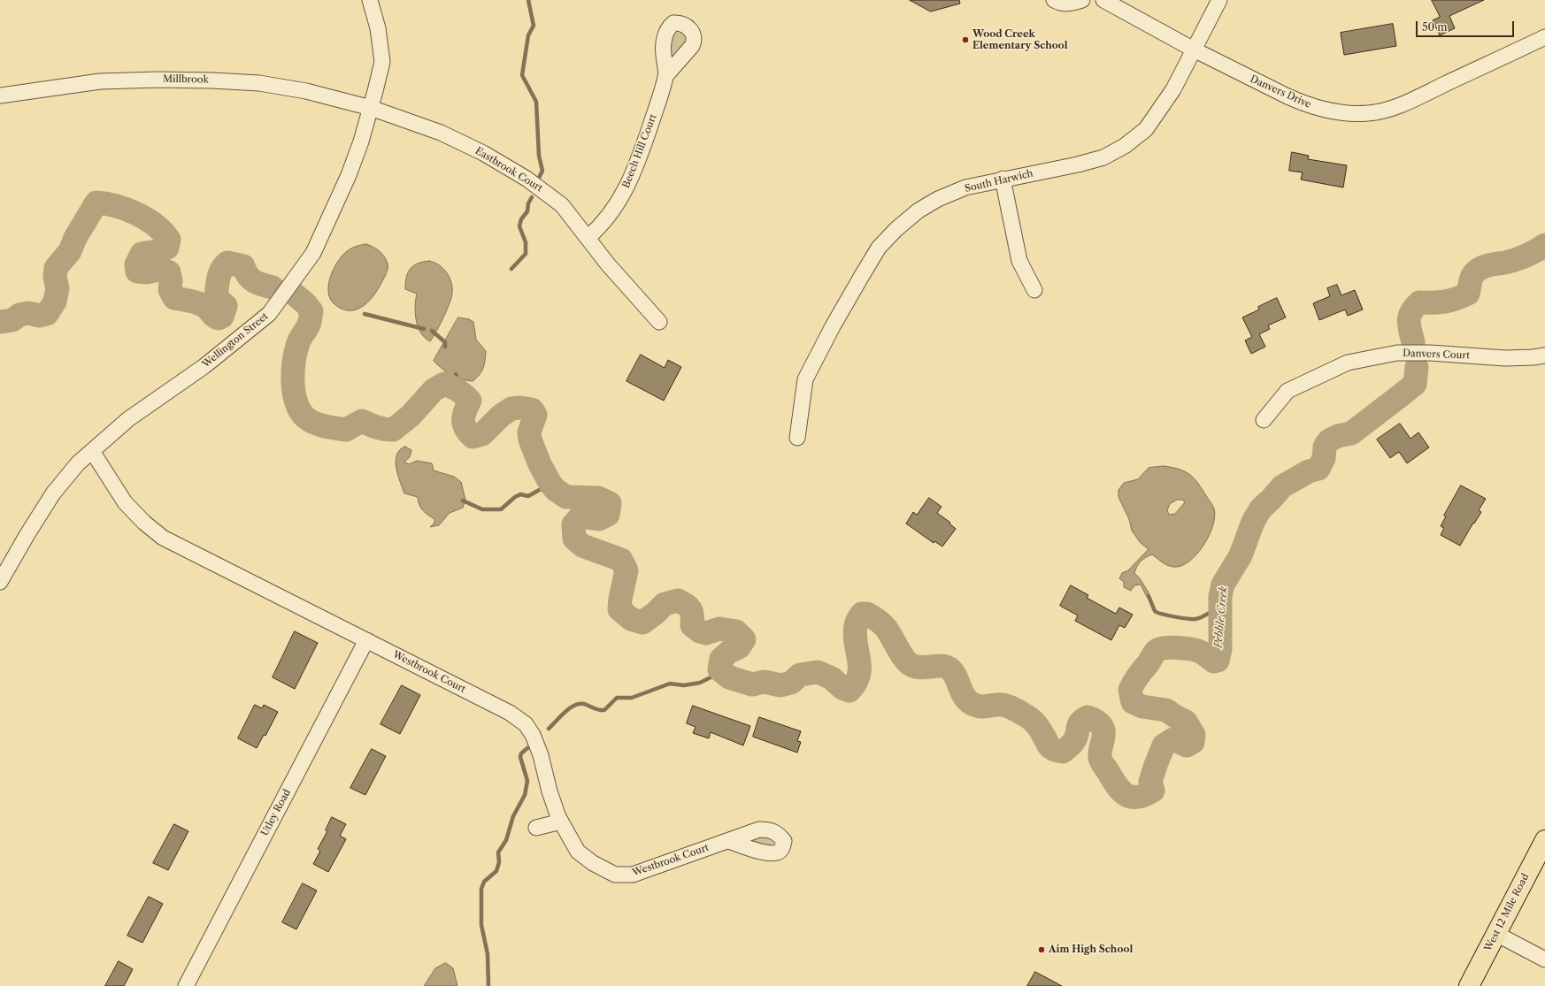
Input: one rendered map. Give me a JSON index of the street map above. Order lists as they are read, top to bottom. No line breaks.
{"streets":{"main road":["West 12 Mile Road"],"street":["Millbrook","Danvers Drive","Beech Hill Court","Eastbrook Court","South Harwich","Wellington Street","Danvers Court","Westbrook Court","Utley Road"]},"crossings":[["Millbrook","Eastbrook Court"],["Millbrook","Wellington Street"],["Danvers Drive","South Harwich"],["Beech Hill Court","Eastbrook Court"],["Eastbrook Court","Wellington Street"],["Wellington Street","Westbrook Court"],["Westbrook Court","Utley Road"]],"water":["Pebble Creek"],"places":["Wood Creek Elementary School","Aim High School"],"scale_bar":"50 m"}
